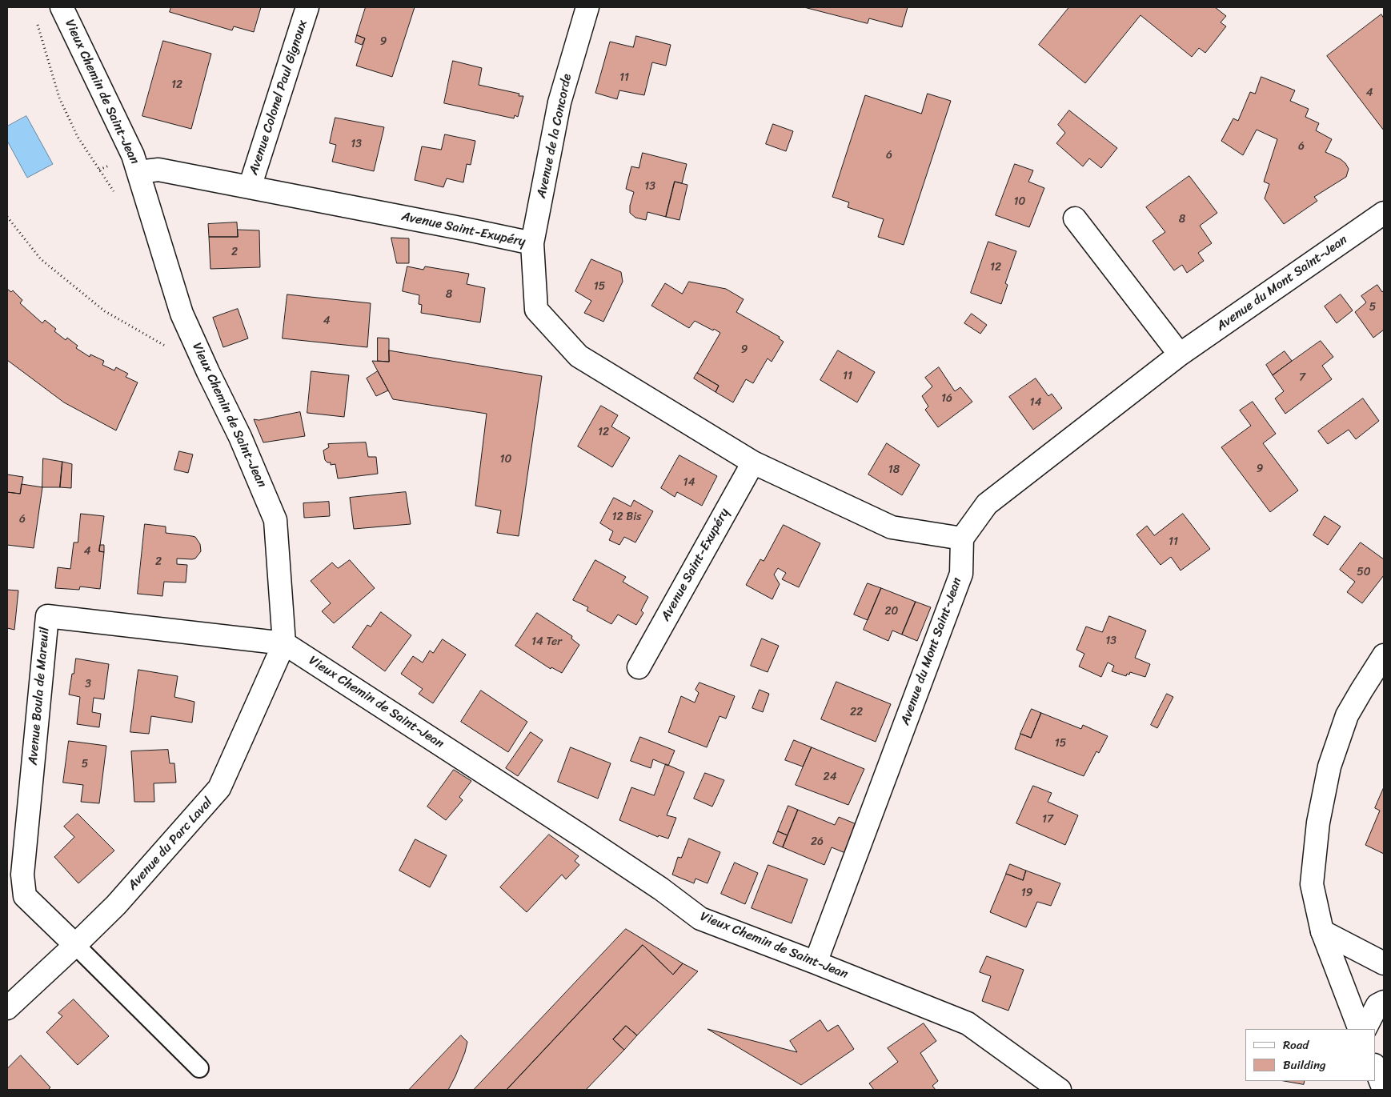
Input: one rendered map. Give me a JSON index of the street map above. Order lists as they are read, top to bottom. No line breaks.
{"streets":{"street":["Vieux Chemin de Saint-Jean","Avenue Colonel Paul Gignoux","Avenue de la Concorde","Avenue Saint-Exupéry","Avenue du Mont Saint-Jean","Avenue Boula de Mareuil","Avenue du Parc Laval"]},"crossings":[["Vieux Chemin de Saint-Jean","Avenue Saint-Exupéry"],["Vieux Chemin de Saint-Jean","Avenue du Mont Saint-Jean"],["Vieux Chemin de Saint-Jean","Avenue Boula de Mareuil"],["Vieux Chemin de Saint-Jean","Avenue du Parc Laval"],["Avenue Colonel Paul Gignoux","Avenue Saint-Exupéry"],["Avenue de la Concorde","Avenue Saint-Exupéry"],["Avenue Saint-Exupéry","Avenue du Mont Saint-Jean"],["Avenue Boula de Mareuil","Avenue du Parc Laval"]],"house_numbers":["9","11","12","4","13","6","6","13","10","8","2","12","15","8","5","4","9","11","7","16","14","12","10","9","18","14","12 Bis","6","11","4","2","50","20","13","14 Ter","3","22","15","5","24","17","26","19"],"legend":["Road","Building"]}
